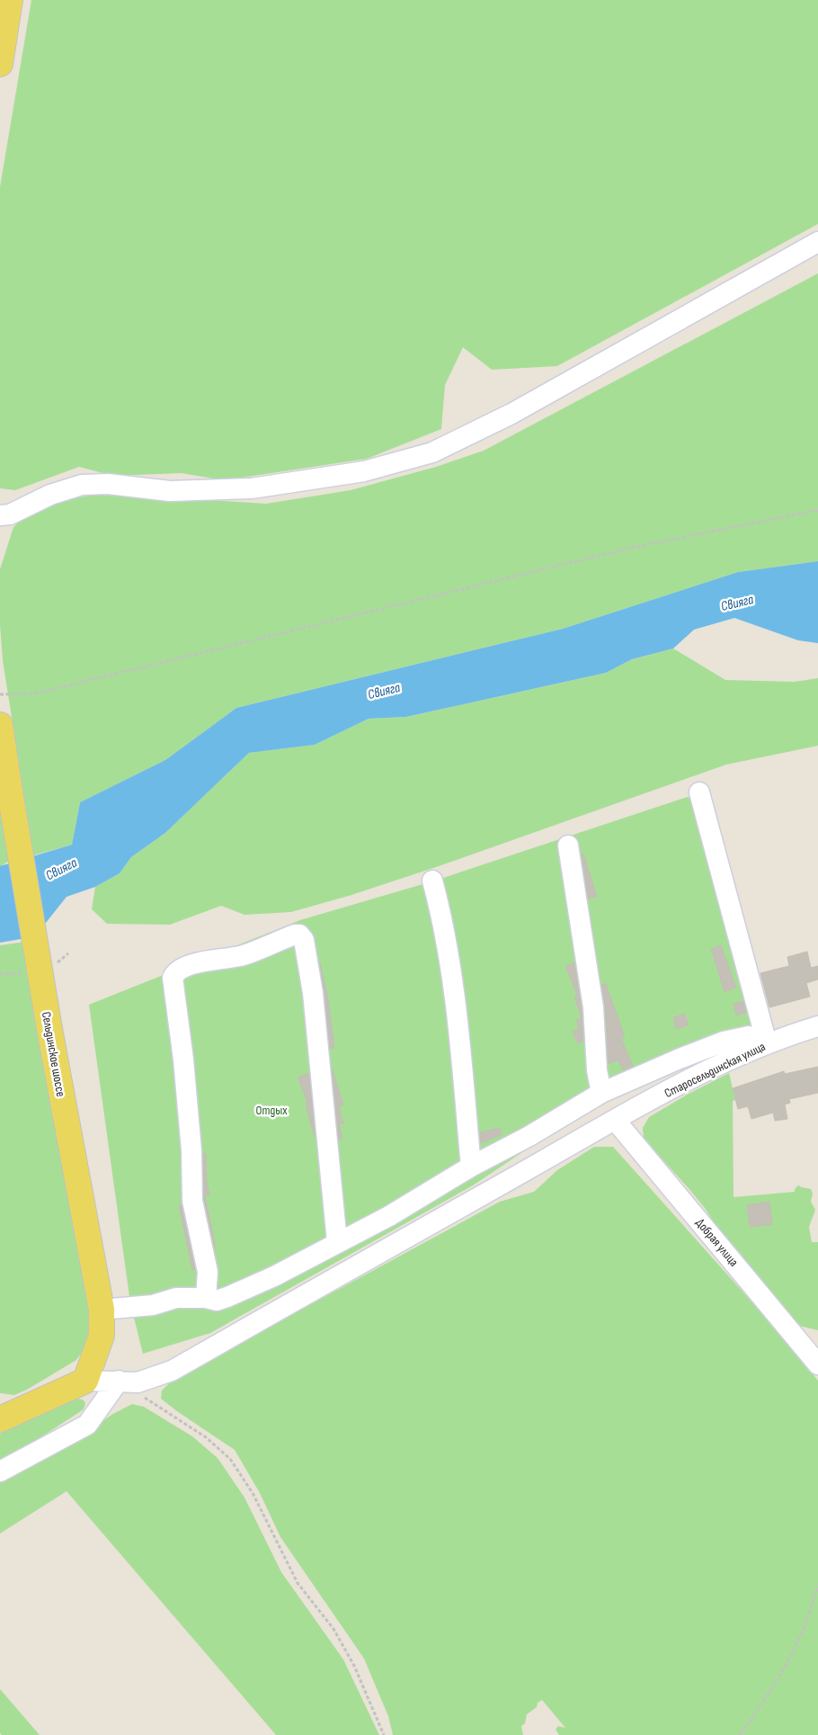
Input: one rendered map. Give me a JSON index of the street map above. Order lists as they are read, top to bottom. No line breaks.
{"streets":{"main road":["Сельдинское шоссе"],"street":["Старосельдинская улица","Добрая улица"]},"crossings":[["Сельдинское шоссе","Старосельдинская улица"],["Старосельдинская улица","Добрая улица"]],"water":["Свияга"],"parks":["Отдых"]}
